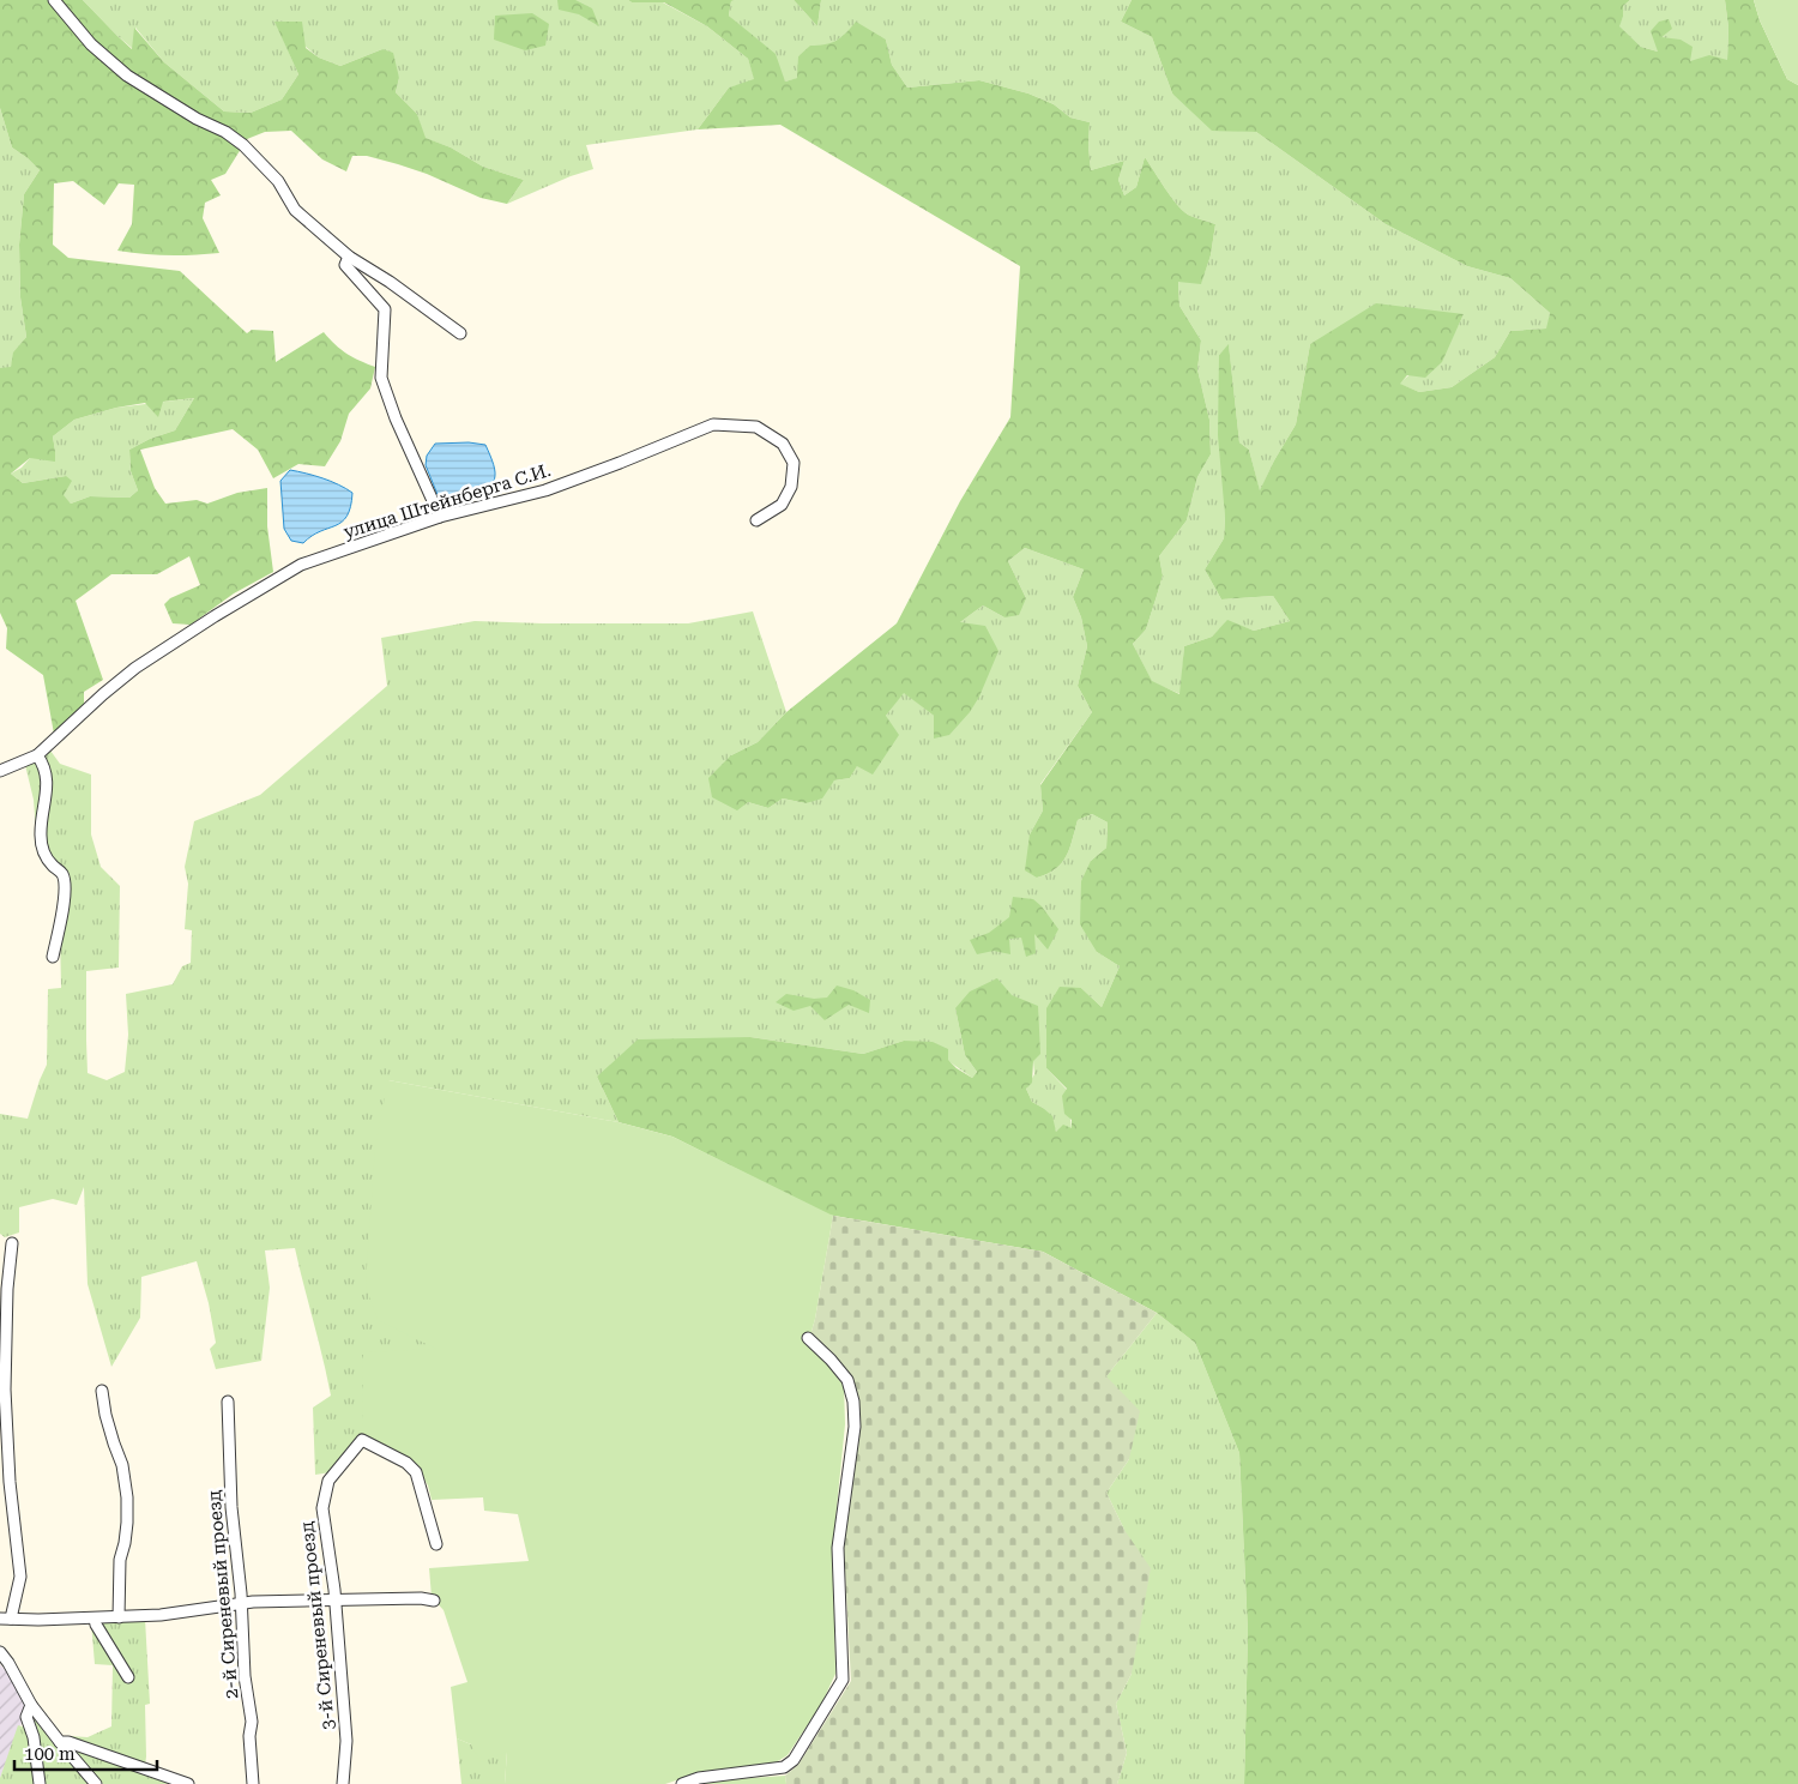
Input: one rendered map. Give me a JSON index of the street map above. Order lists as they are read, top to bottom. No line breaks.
{"streets":{"street":["улица Штейнберга С.И.","2-й Сиреневый проезд","3-й Сиреневый проезд"]},"scale_bar":"100 m"}
